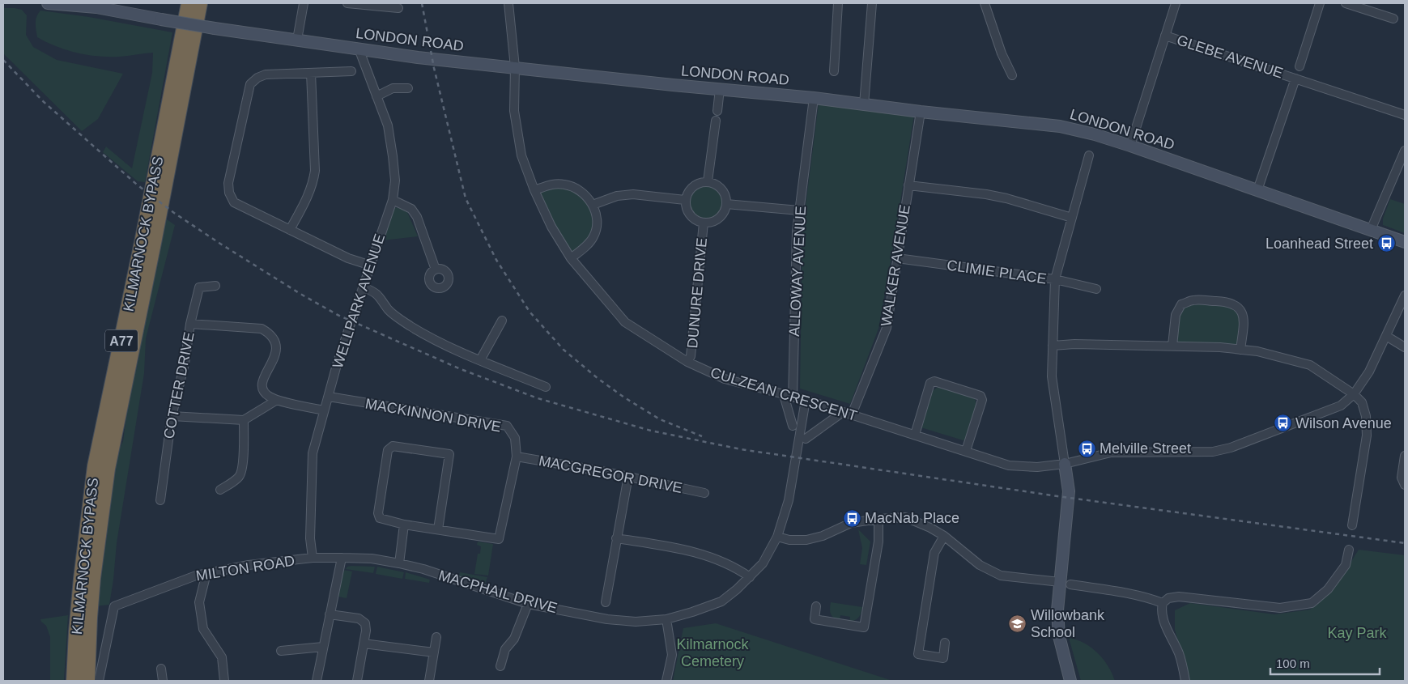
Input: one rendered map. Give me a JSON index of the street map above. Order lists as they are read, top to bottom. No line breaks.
{"streets":{"highway":["KILMARNOCK BYPASS","A77"],"main road":["LONDON ROAD"],"street":["GLEBE AVENUE","WALKER AVENUE","ALLOWAY AVENUE","CLIMIE PLACE","DUNURE DRIVE","WELLPARK AVENUE","COTTER DRIVE","CULZEAN CRESCENT","MACKINNON DRIVE","MACGREGOR DRIVE","MILTON ROAD","MACPHAIL DRIVE"]},"crossings":[["LONDON ROAD","WALKER AVENUE"],["LONDON ROAD","ALLOWAY AVENUE"],["LONDON ROAD","WELLPARK AVENUE"],["LONDON ROAD","CULZEAN CRESCENT"],["WALKER AVENUE","CLIMIE PLACE"],["WALKER AVENUE","CULZEAN CRESCENT"],["ALLOWAY AVENUE","CULZEAN CRESCENT"],["DUNURE DRIVE","CULZEAN CRESCENT"],["WELLPARK AVENUE","MACKINNON DRIVE"],["WELLPARK AVENUE","MILTON ROAD"],["WELLPARK AVENUE","MACPHAIL DRIVE"],["CULZEAN CRESCENT","MACPHAIL DRIVE"],["MACKINNON DRIVE","MACGREGOR DRIVE"],["MILTON ROAD","MACPHAIL DRIVE"]],"parks":["Kay Park","Kilmarnock Cemetery"],"places":{"bus stop":["Loanhead Street","Wilson Avenue","Melville Street","MacNab Place"],"school or university":["Willowbank School"]},"scale_bar":"100 m"}
